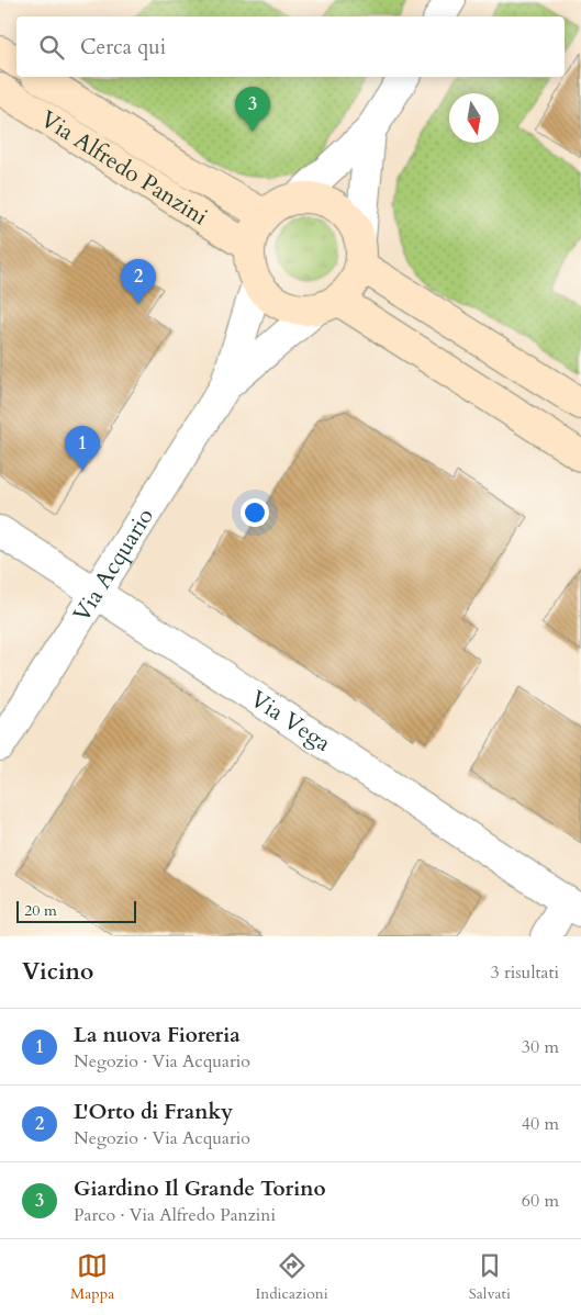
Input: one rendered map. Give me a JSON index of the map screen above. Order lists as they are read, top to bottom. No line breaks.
{"streets":{"main road":["Via Alfredo Panzini"],"street":["Via Acquario","Via Vega"]},"crossings":[["Via Alfredo Panzini","Via Acquario"],["Via Acquario","Via Vega"]],"scale_bar":"20 m","north":"bottom","page":{"search":"Cerca qui","pins":["3","2","1"],"scale":"20 m","heading":["Vicino","3 risultati"],"list":[{"mark":"1","name":"La nuova Fioreria","note":"Negozio · Via Acquario","value":"30 m"},{"mark":"2","name":"L'Orto di Franky","note":"Negozio · Via Acquario","value":"40 m"},{"mark":"3","name":"Giardino Il Grande Torino","note":"Parco · Via Alfredo Panzini","value":"60 m"}],"nav":["Mappa","Indicazioni","Salvati"]}}
